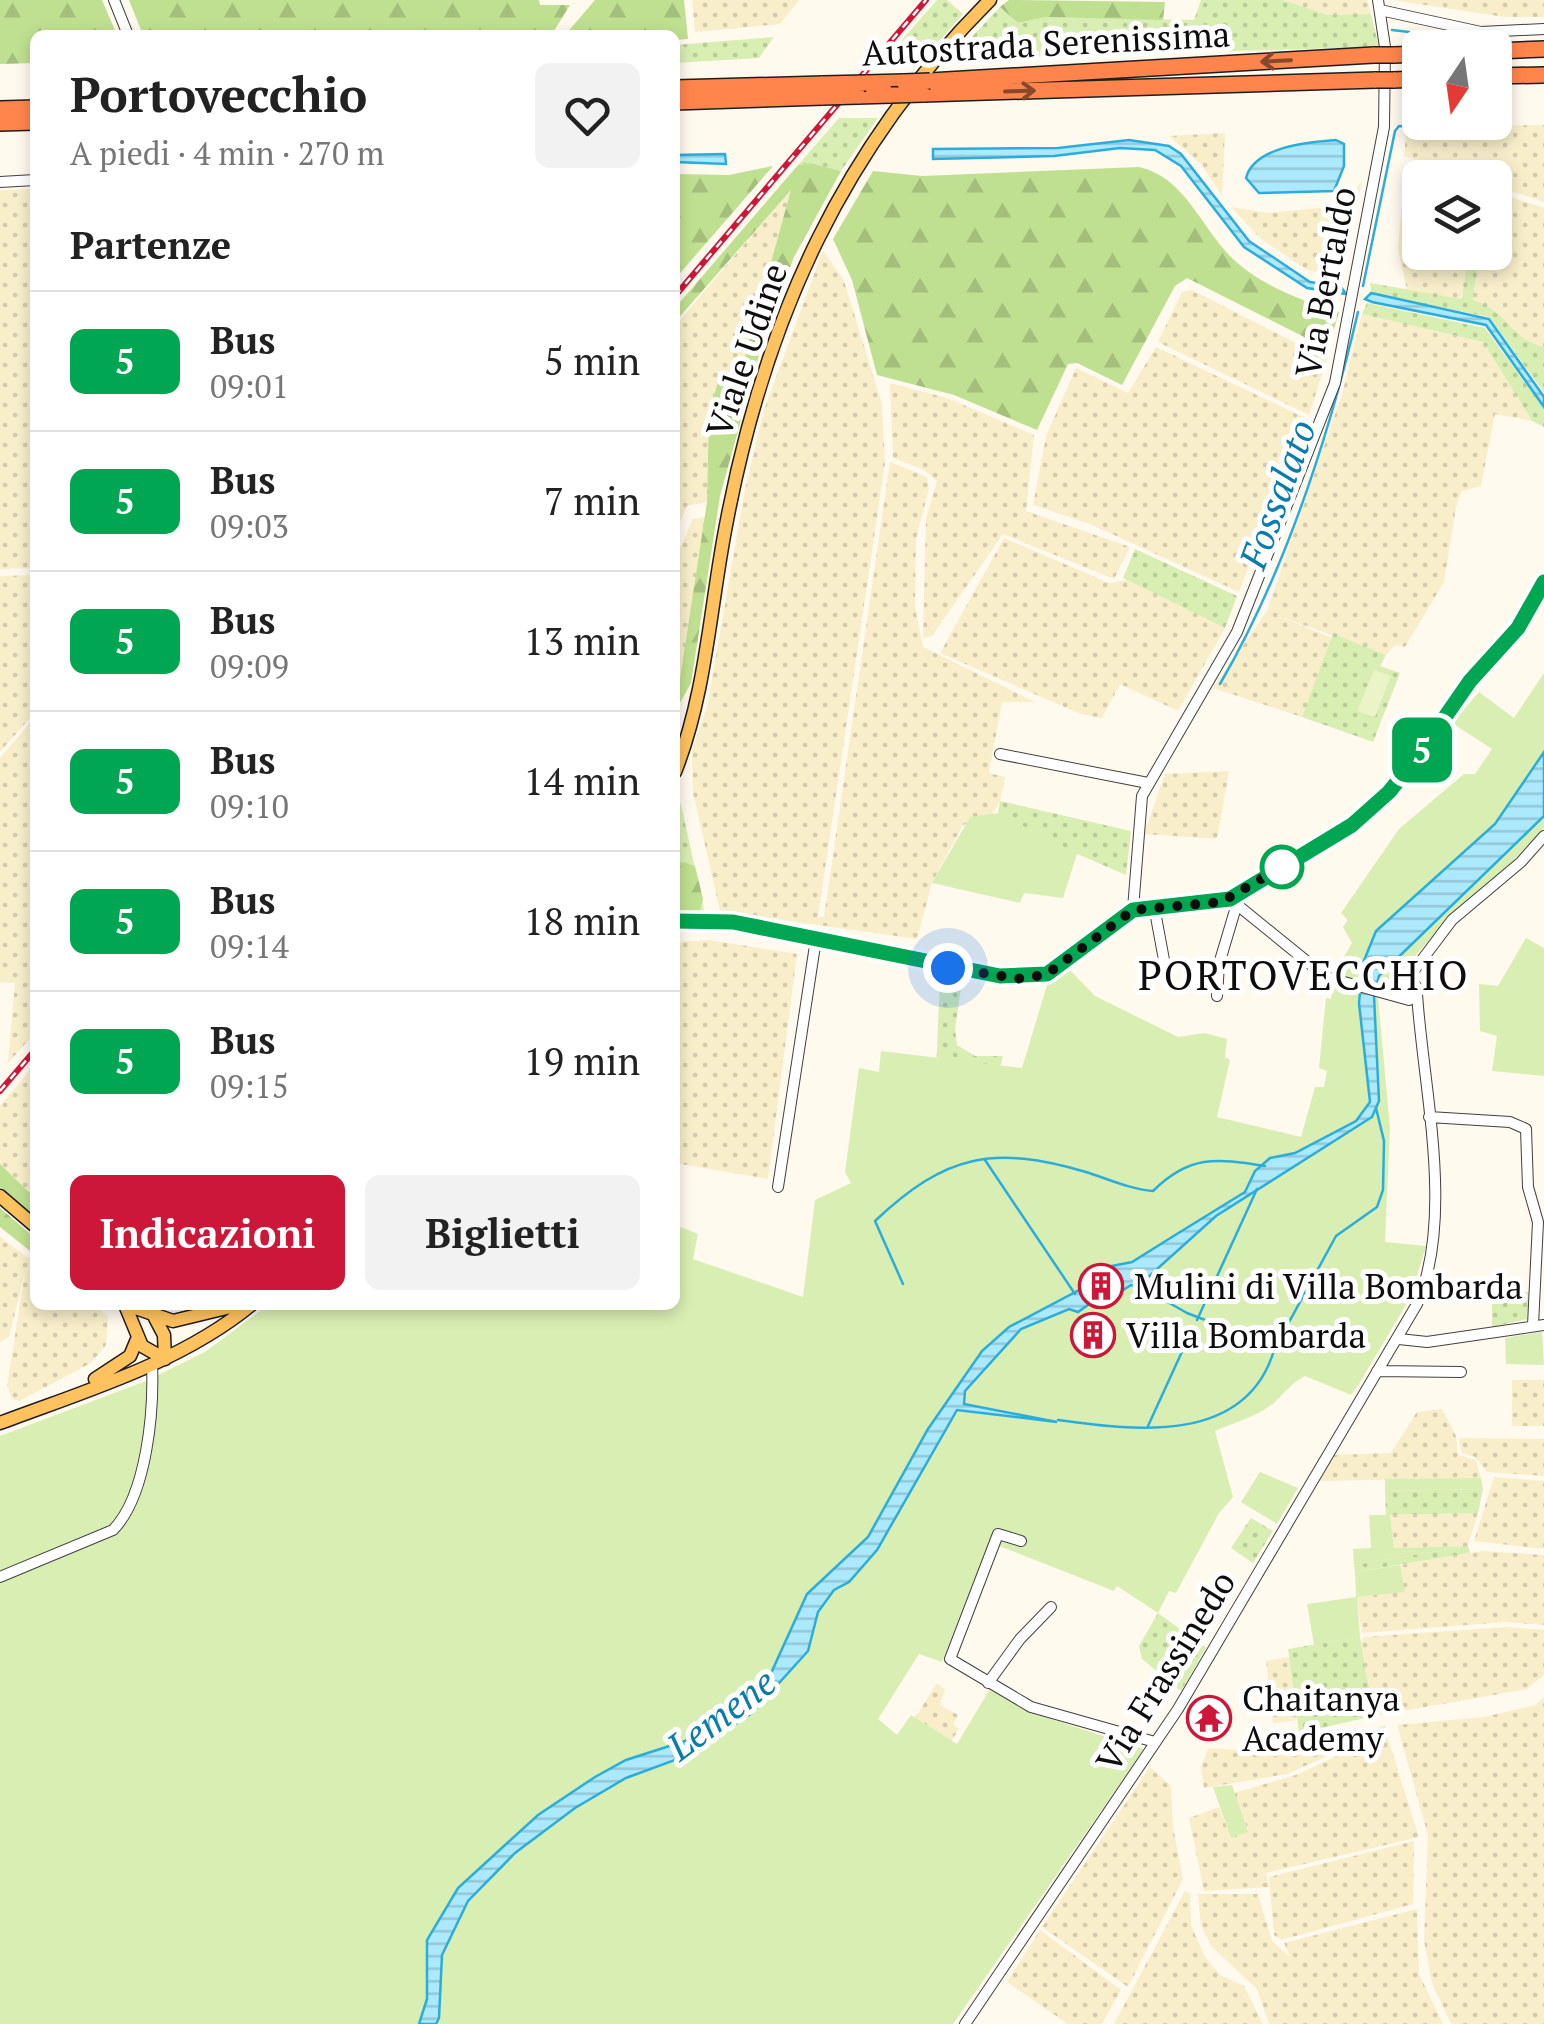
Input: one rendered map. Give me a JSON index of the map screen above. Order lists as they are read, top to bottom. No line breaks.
{"streets":{"highway":["Autostrada Serenissima"],"main road":["Viale Udine"],"street":["Via Bertaldo","Via Frassinedo"]},"districts":["PORTOVECCHIO"],"water":["Fossalato","Lemene"],"places":{"building":["Mulini di Villa Bombarda","Villa Bombarda"],"temple":["Chaitanya Academy"]},"lines":["bus line 5"],"north":"bottom","page":{"on_map":"5","heading":[["Portovecchio","A piedi · 4 min · 270 m"],"Partenze"],"list":[{"mark":"5","name":"Bus","note":"09:01","value":"5 min"},{"mark":"5","name":"Bus","note":"09:03","value":"7 min"},{"mark":"5","name":"Bus","note":"09:09","value":"13 min"},{"mark":"5","name":"Bus","note":"09:10","value":"14 min"},{"mark":"5","name":"Bus","note":"09:14","value":"18 min"},{"mark":"5","name":"Bus","note":"09:15","value":"19 min"}],"buttons":["Indicazioni","Biglietti"]}}
